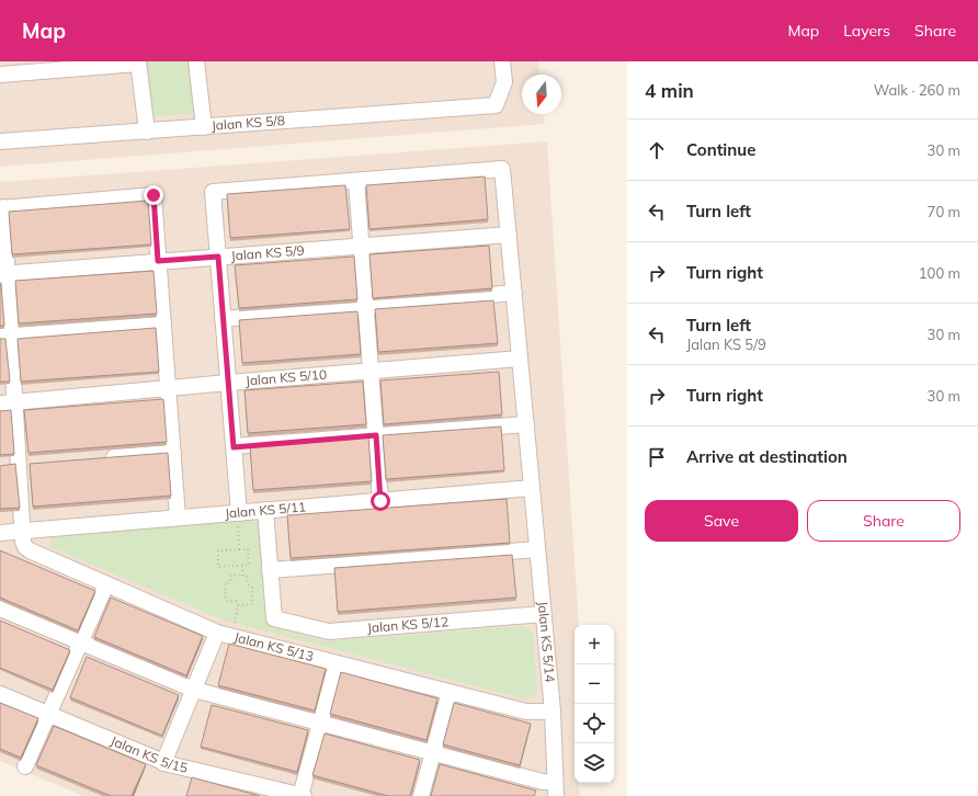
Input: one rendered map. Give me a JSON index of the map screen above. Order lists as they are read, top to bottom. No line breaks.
{"streets":{"street":["Jalan KS 5/8","Jalan KS 5/9","Jalan KS 5/10","Jalan KS 5/11","Jalan KS 5/12","Jalan KS 5/14","Jalan KS 5/13","Jalan KS 5/15"]},"crossings":[["Jalan KS 5/9","Jalan KS 5/14"],["Jalan KS 5/9","Jalan KS 5/13"],["Jalan KS 5/10","Jalan KS 5/14"],["Jalan KS 5/10","Jalan KS 5/13"],["Jalan KS 5/11","Jalan KS 5/14"],["Jalan KS 5/11","Jalan KS 5/13"],["Jalan KS 5/12","Jalan KS 5/14"],["Jalan KS 5/14","Jalan KS 5/13"]],"north":"bottom","page":{"header":"Map","nav":["Map","Layers","Share"],"heading":["4 min","Walk · 260 m"],"list":[["Continue","30 m"],["Turn left","70 m"],["Turn right","100 m"],["Turn left","Jalan KS 5/9","30 m"],["Turn right","30 m"],"Arrive at destination"],"buttons":["Save","Share"],"map_buttons":["+","−"]}}
